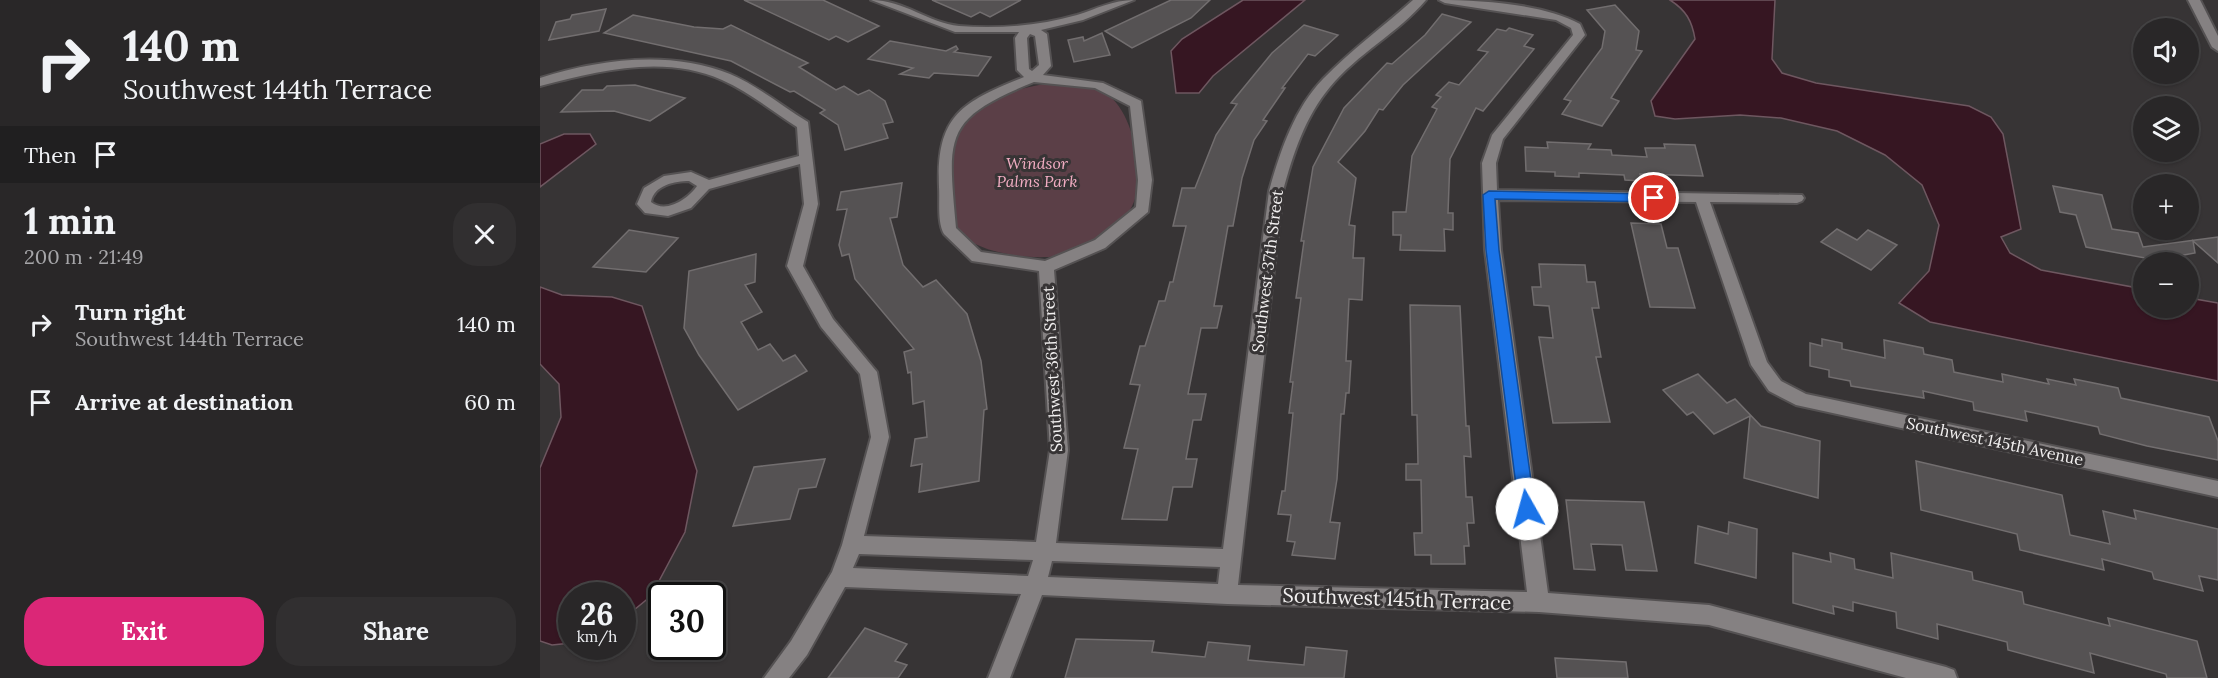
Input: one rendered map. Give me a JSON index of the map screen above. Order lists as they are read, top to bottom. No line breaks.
{"streets":{"street":["Southwest 37th Street","Southwest 36th Street","Southwest 145th Avenue","Southwest 145th Terrace"]},"crossings":[["Southwest 37th Street","Southwest 145th Terrace"],["Southwest 36th Street","Southwest 145th Terrace"]],"parks":["Windsor Palms Park"],"page":{"turn":["140 m","Southwest 144th Terrace"],"map_buttons":["+","−"],"then":"Then","heading":["1 min","200 m · 21:49"],"list":[{"name":"Turn right","note":"Southwest 144th Terrace","value":"140 m"},{"name":"Arrive at destination","value":"60 m"}],"speed":"26 km/h","limit":"30","buttons":["Exit","Share"]}}
